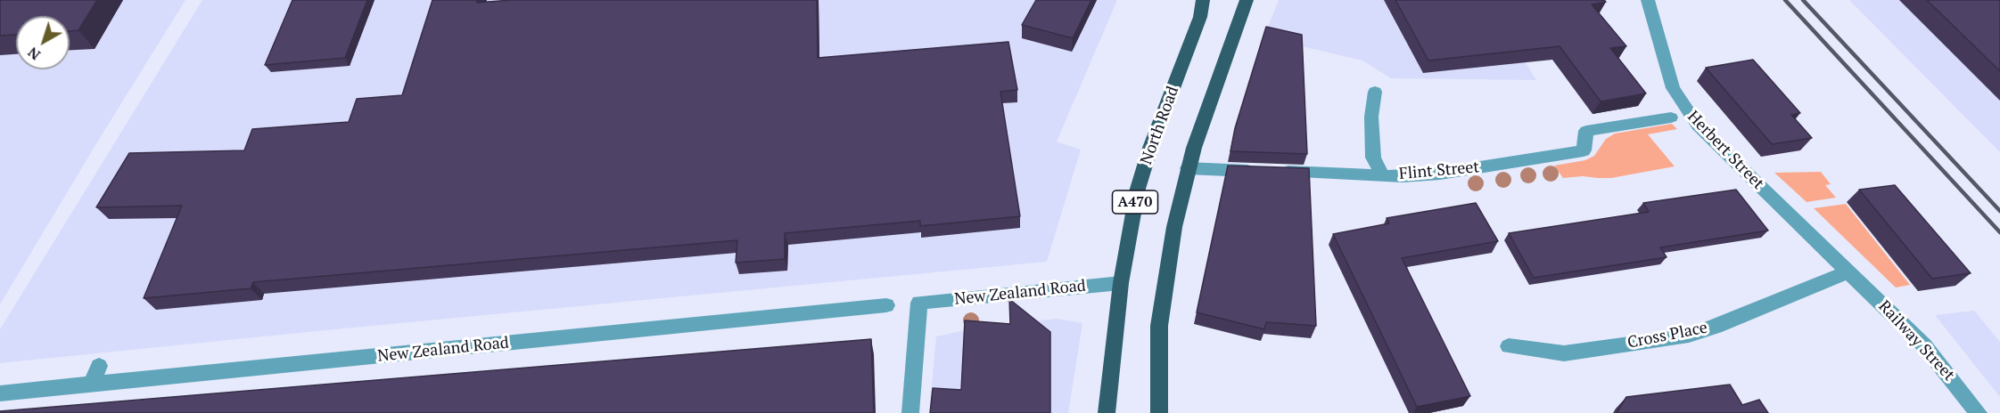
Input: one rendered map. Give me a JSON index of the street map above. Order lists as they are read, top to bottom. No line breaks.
{"streets":{"main road":["North Road","A470"],"street":["Herbert Street","Flint Street","New Zealand Road","Cross Place","Railway Street"]},"crossings":[["North Road","New Zealand Road"],["Herbert Street","Cross Place"],["Herbert Street","Railway Street"],["Flint Street","A470"],["Cross Place","Railway Street"]],"north":"bottom left"}
